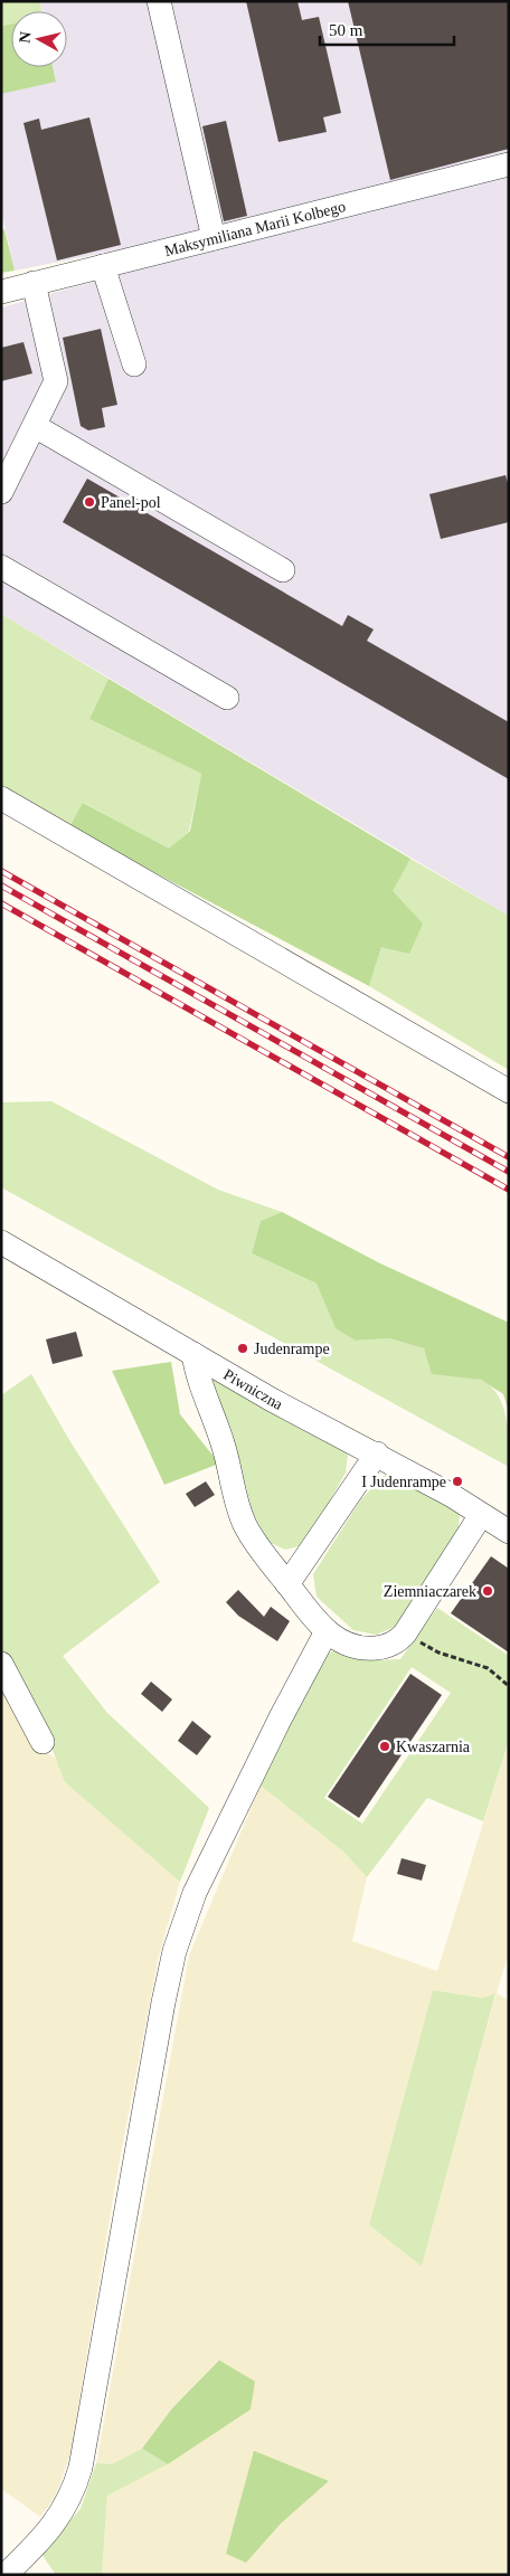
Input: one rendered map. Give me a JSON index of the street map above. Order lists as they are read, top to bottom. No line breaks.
{"streets":{"street":["Maksymiliana Marii Kolbego","Piwniczna"]},"places":["Panel-pol","Judenrampe","I Judenrampe","Ziemniaczarek","Kwaszarnia"],"scale_bar":"50 m","north":"left"}
